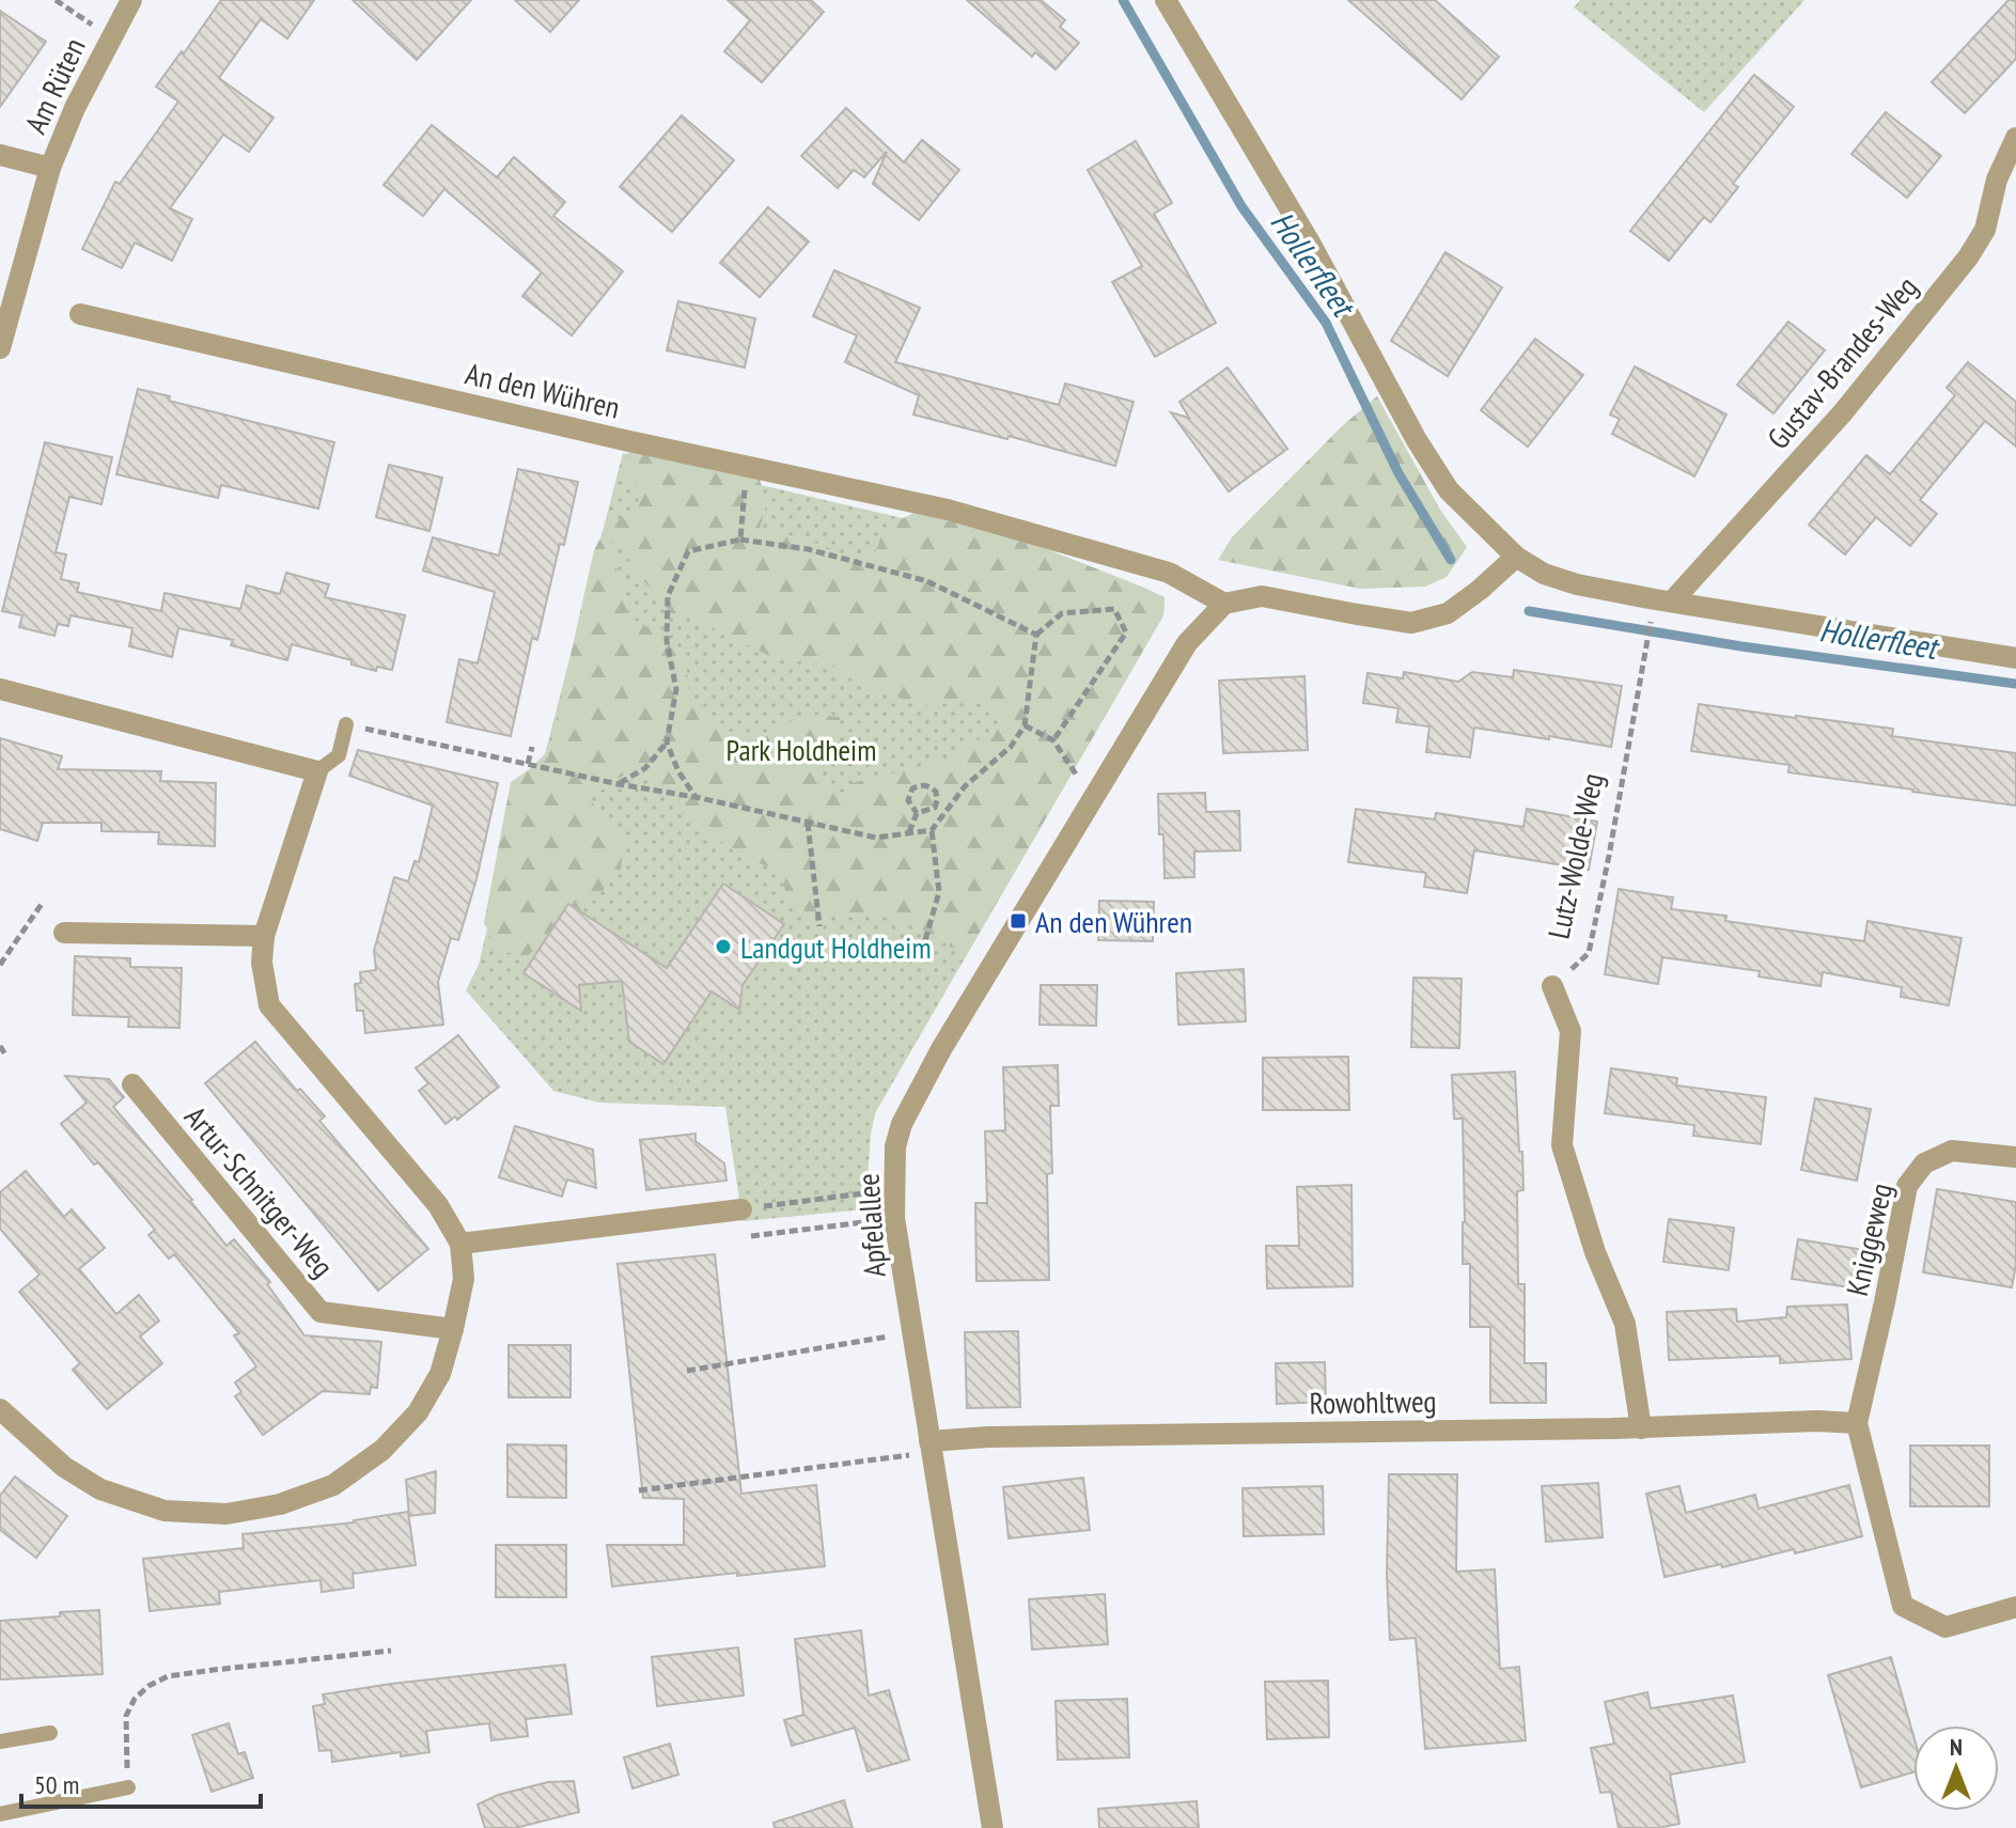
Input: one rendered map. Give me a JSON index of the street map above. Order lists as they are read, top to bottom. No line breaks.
{"streets":{"street":["Am Rüten","Gustav-Brandes-Weg","An den Wühren","Artur-Schnitger-Weg","Apfelallee","Kniggeweg","Rowohltweg"],"path":["Lutz-Wolde-Weg"]},"crossings":[["An den Wühren","Apfelallee"],["Apfelallee","Rowohltweg"],["Kniggeweg","Rowohltweg"]],"water":["Hollerfleet"],"parks":["Park Holdheim"],"places":{"transit":["An den Wühren"],"other":["Landgut Holdheim"]},"scale_bar":"50 m","north":"top"}
